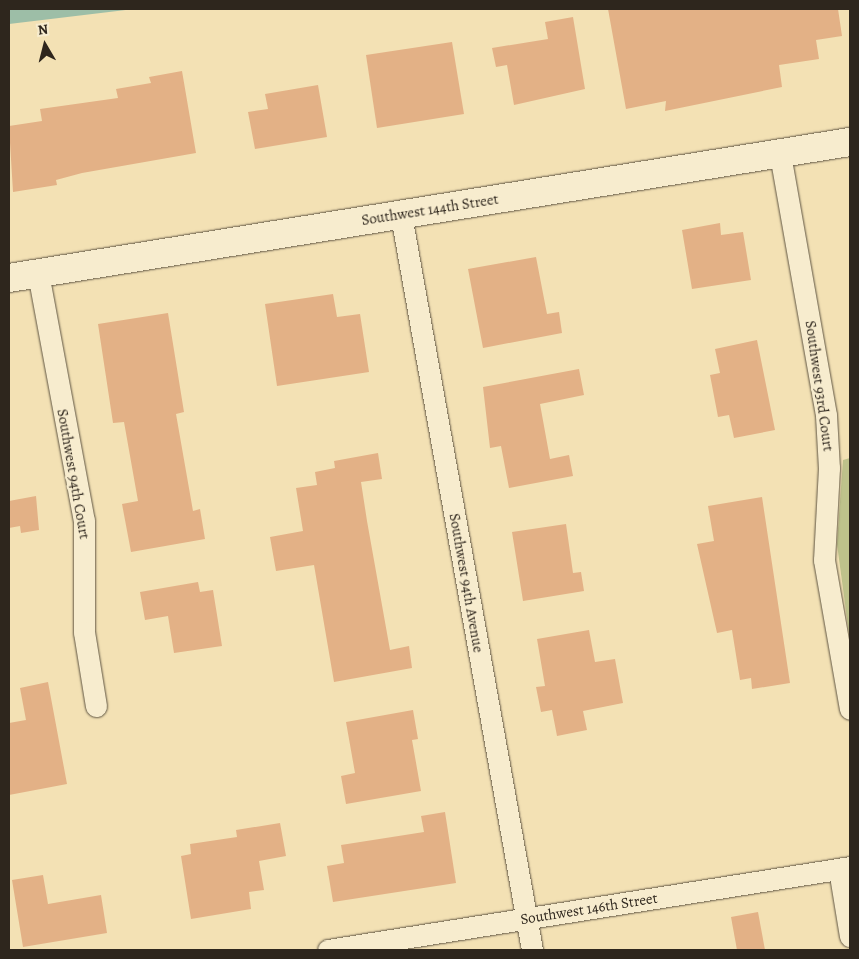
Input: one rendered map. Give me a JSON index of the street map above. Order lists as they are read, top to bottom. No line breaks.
{"streets":{"street":["Southwest 144th Street","Southwest 93rd Court","Southwest 94th Court","Southwest 94th Avenue","Southwest 146th Street"]},"crossings":[["Southwest 144th Street","Southwest 93rd Court"],["Southwest 144th Street","Southwest 94th Court"],["Southwest 144th Street","Southwest 94th Avenue"],["Southwest 94th Avenue","Southwest 146th Street"]],"north":"top"}
